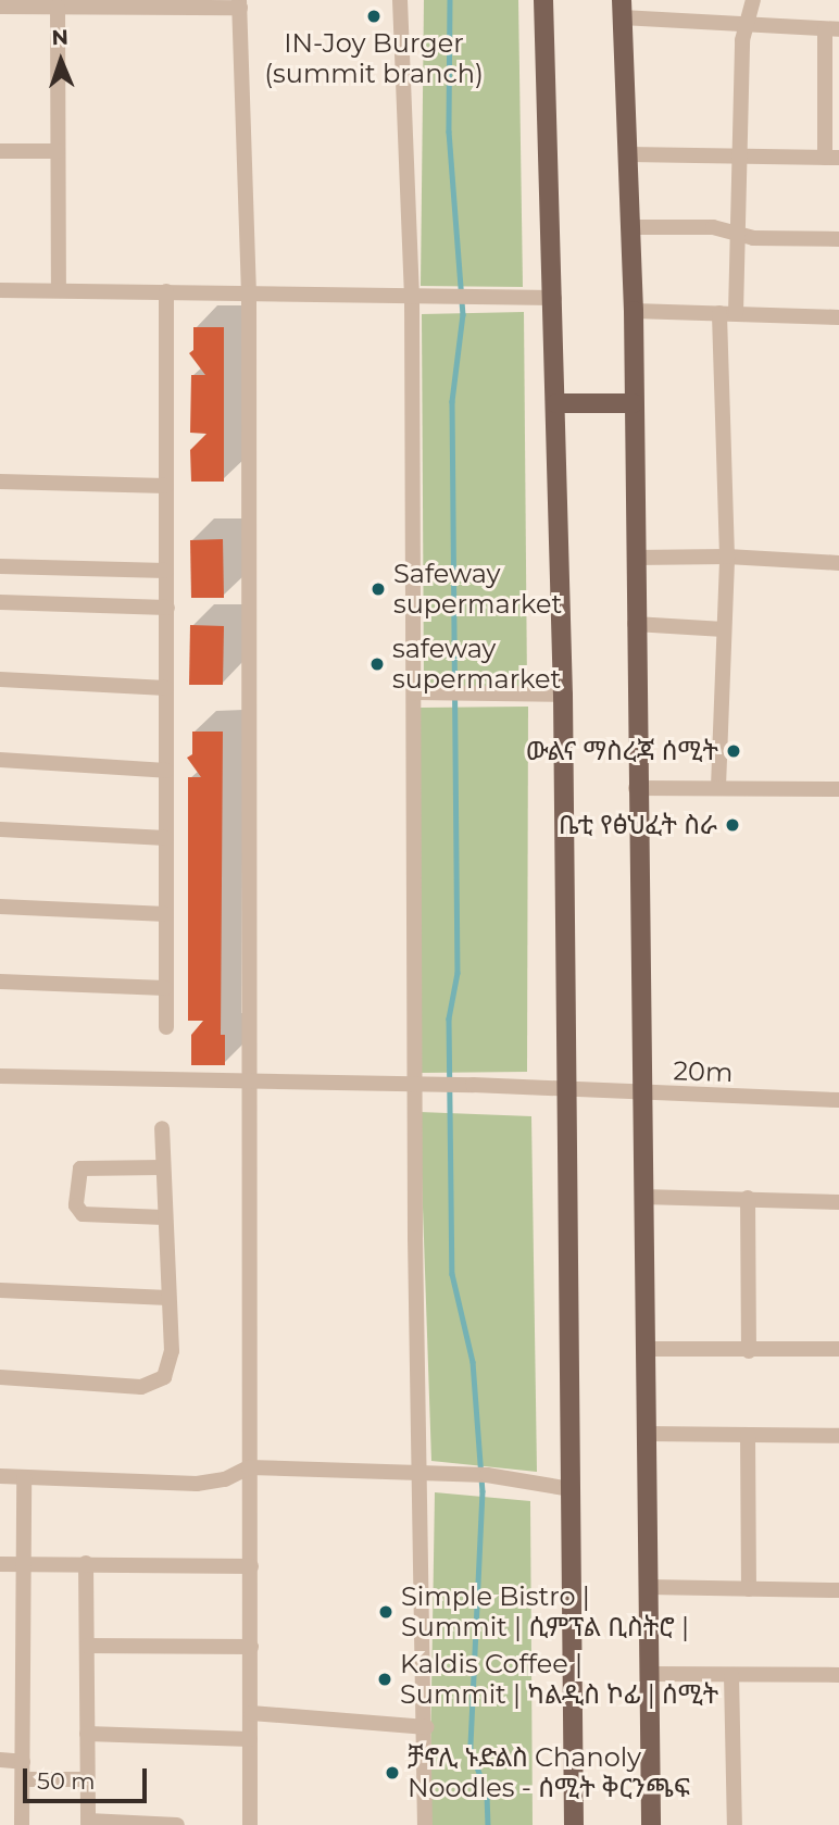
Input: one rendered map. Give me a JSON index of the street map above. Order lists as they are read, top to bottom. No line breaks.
{"streets":{"street":["20m"]},"places":["IN-Joy Burger (summit branch)","Safeway supermarket","safeway supermarket","ውልና ማስረጃ ሰሚት","ቤቲ የፅህፈት ስራ","Simple Bistro | Summit | ሲምፕል ቢስትሮ |","Kaldis Coffee | Summit | ካልዲስ ኮፊ | ሰሚት","ቻኖሊ ኑድልስ Chanoly Noodles - ሰሚት ቅርንጫፍ"],"scale_bar":"50 m","north":"top"}
